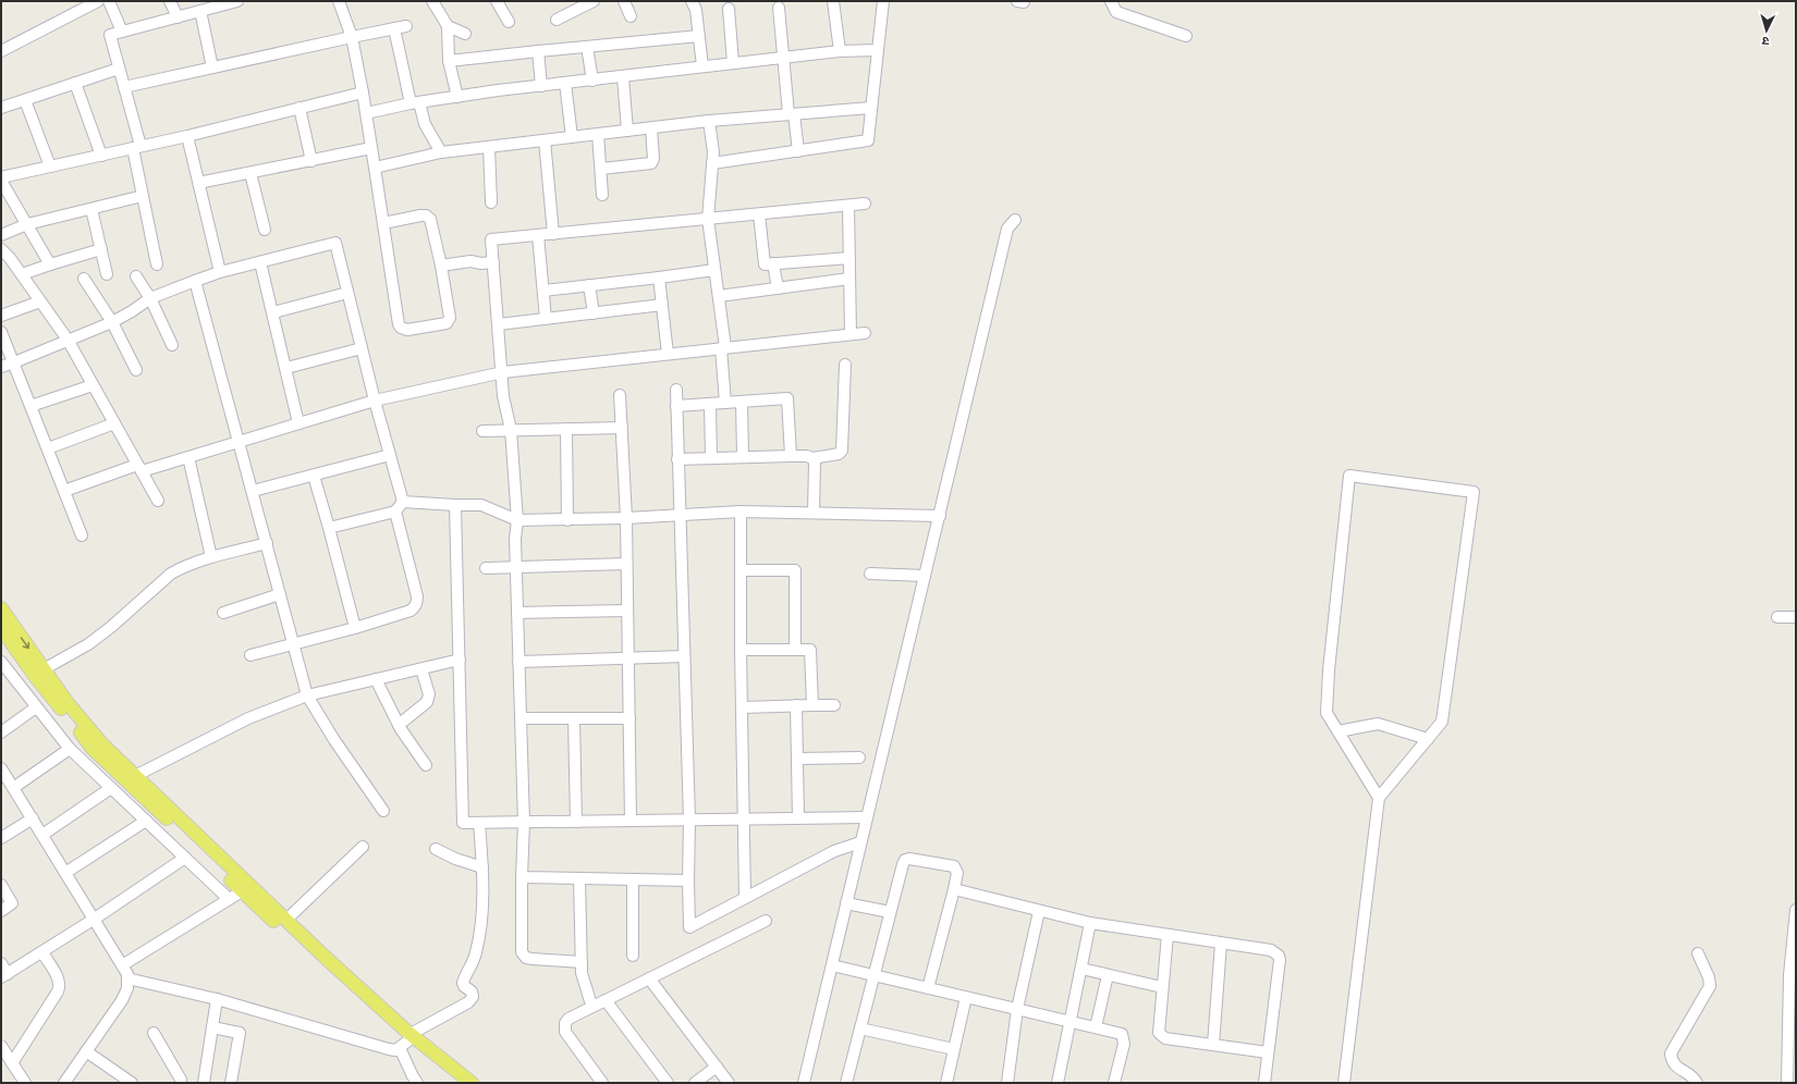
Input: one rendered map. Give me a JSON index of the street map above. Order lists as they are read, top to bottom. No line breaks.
{"north":"bottom"}
